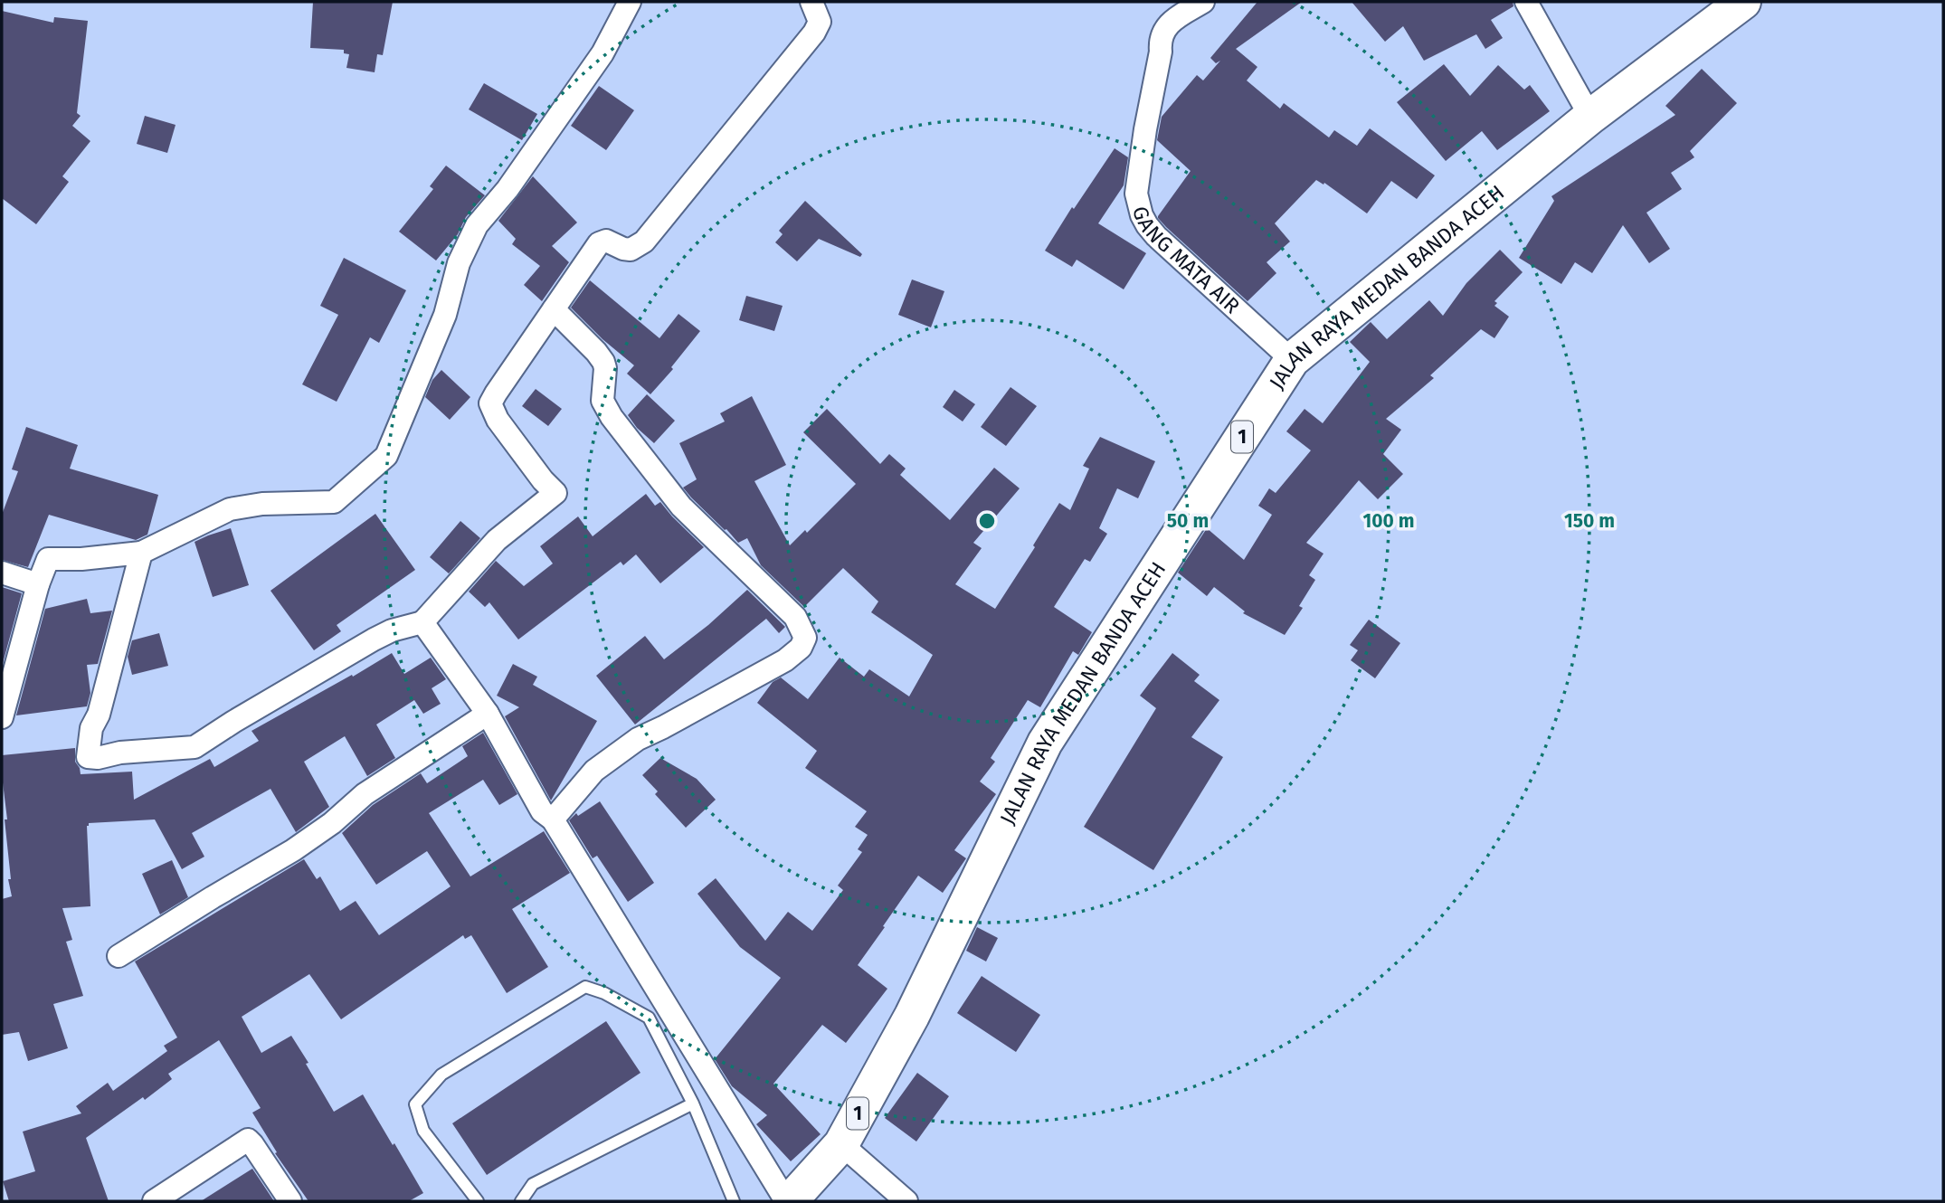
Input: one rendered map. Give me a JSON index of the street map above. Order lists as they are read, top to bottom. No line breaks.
{"streets":{"highway":["JALAN RAYA MEDAN BANDA ACEH","1"],"street":["GANG MATA AIR"]},"crossings":[["GANG MATA AIR","JALAN RAYA MEDAN BANDA ACEH"]],"rings":["50 m","100 m","150 m"]}
